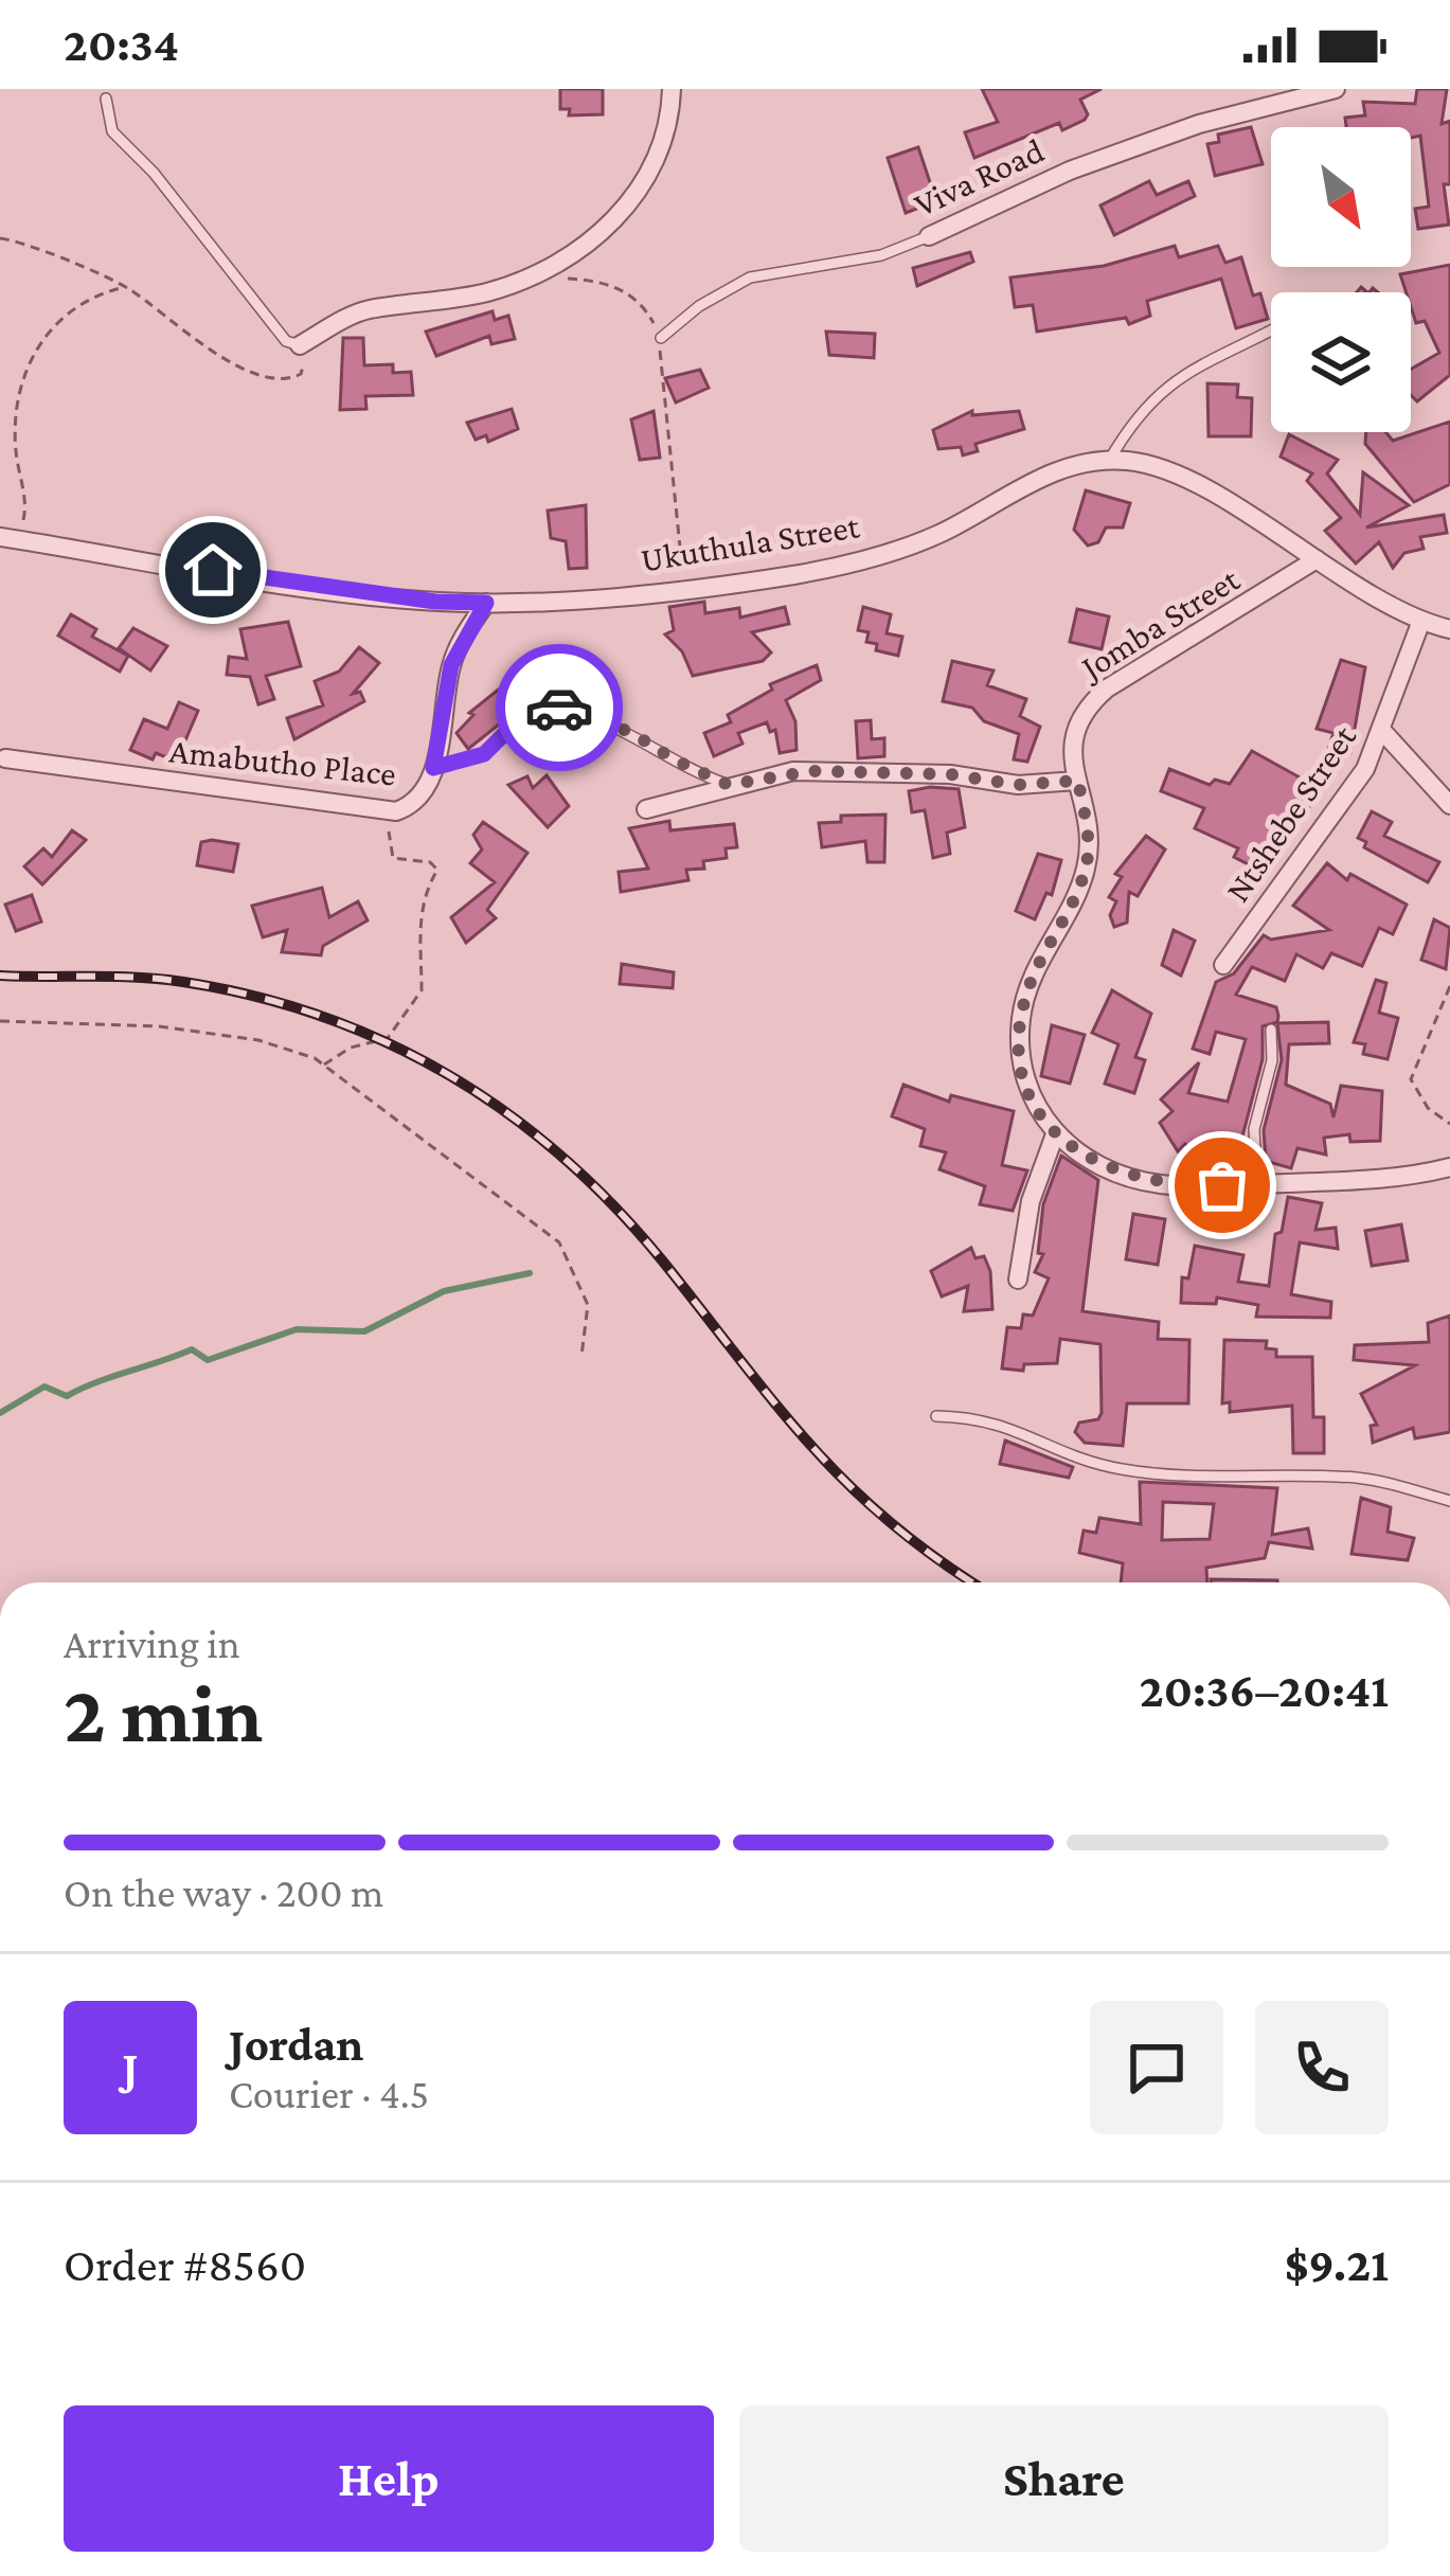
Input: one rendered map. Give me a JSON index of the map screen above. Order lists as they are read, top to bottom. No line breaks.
{"streets":{"street":["Viva Road","Ukuthula Street","Jomba Street","Amabutho Place","Ntshebe Street"]},"crossings":[["Ukuthula Street","Jomba Street"],["Ukuthula Street","Amabutho Place"],["Ukuthula Street","Ntshebe Street"]],"north":"bottom right","page":{"status":"20:34","heading":["2 min","Arriving in","20:36–20:41"],"panel":["Jordan","Courier · 4.5","Order #8560","$9.21"],"bar":"On the way · 200 m","round":"J","buttons":["Help","Share"]}}
